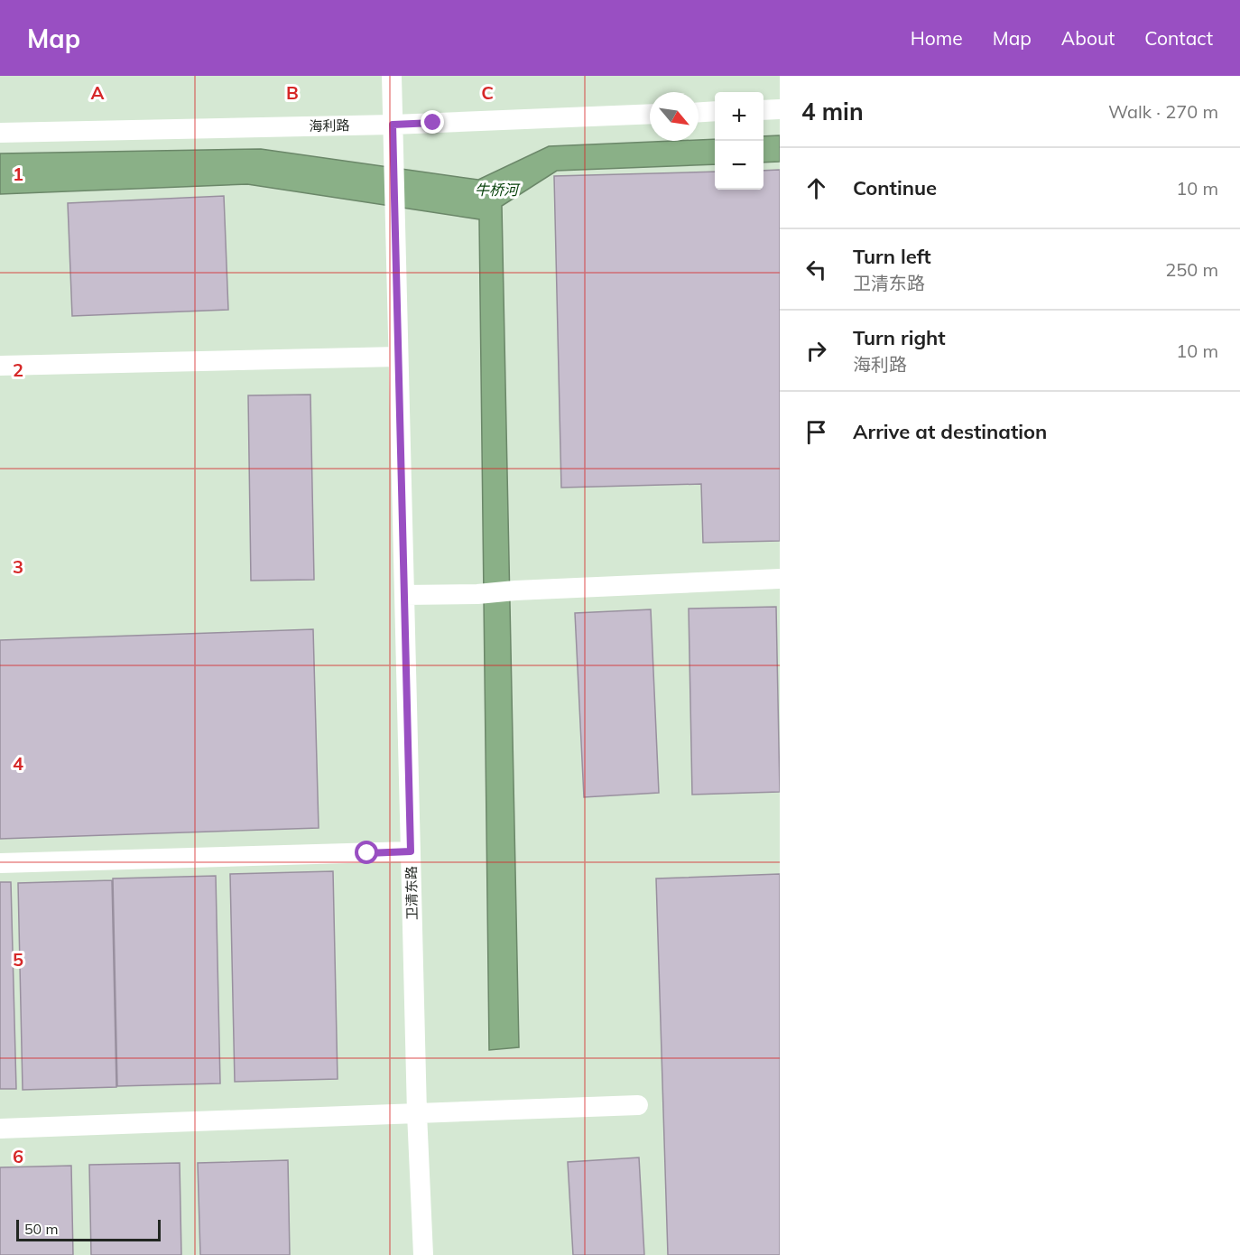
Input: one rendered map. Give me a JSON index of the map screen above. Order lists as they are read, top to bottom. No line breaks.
{"streets":{"street":["海利路","卫清东路"]},"crossings":[["海利路","卫清东路"]],"water":["牛桥河"],"scale_bar":"50 m","north":"bottom right","page":{"header":"Map","nav":["Home","Map","About","Contact"],"heading":["4 min","Walk · 270 m"],"map_buttons":["+","−"],"list":[["Continue","10 m"],["Turn left","卫清东路","250 m"],["Turn right","海利路","10 m"],"Arrive at destination"],"scale":"50 m"},"grid":{"columns":["A","B","C"],"rows":["1","2","3","4","5","6"]}}
